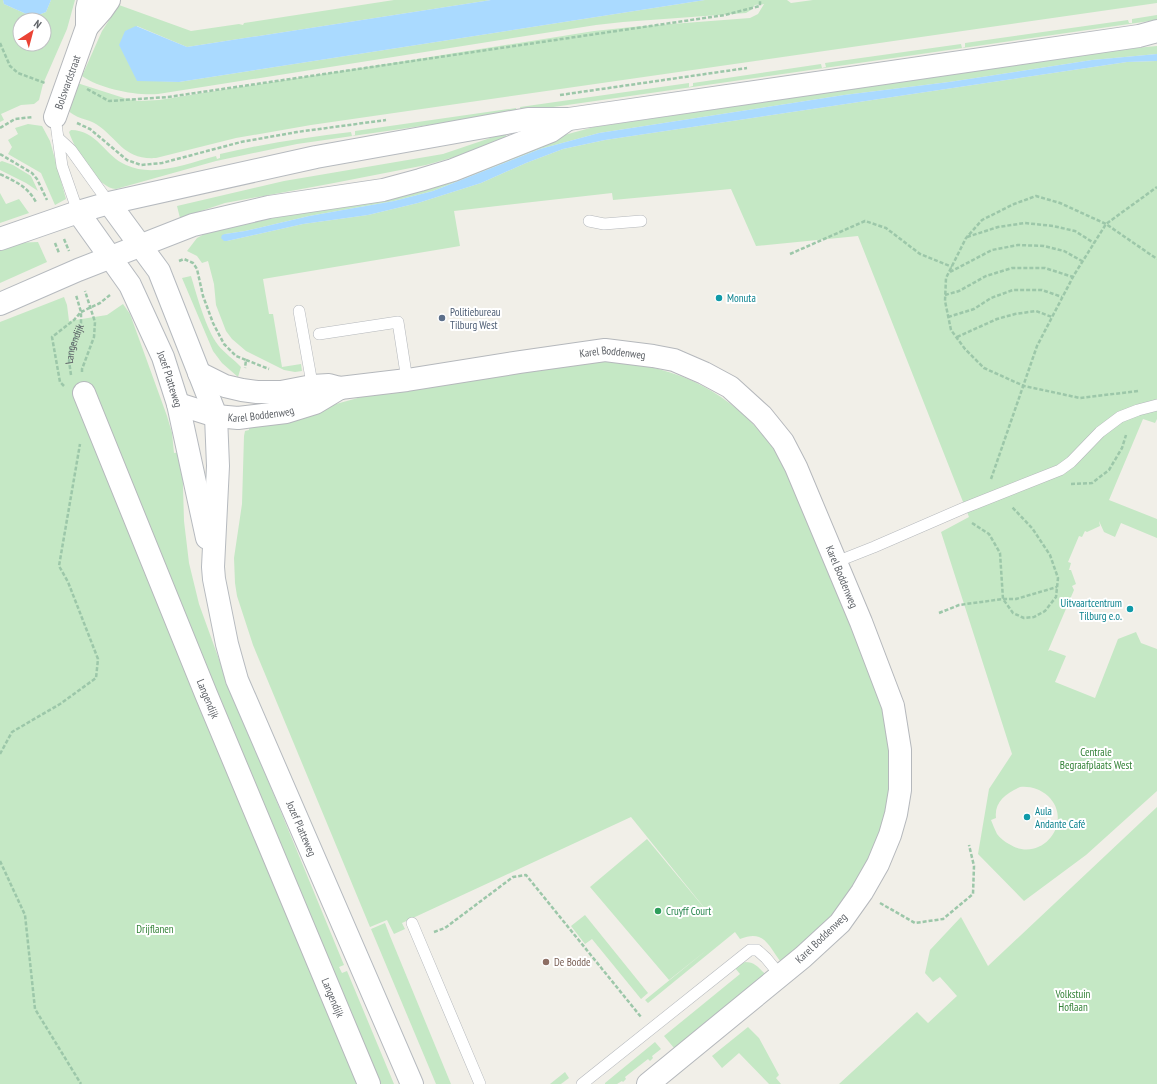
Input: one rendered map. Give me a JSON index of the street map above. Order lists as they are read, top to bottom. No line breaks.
{"streets":{"street":["Bolswardstraat","Langendijk","Karel Boddenweg","Jozef Platteweg"]},"crossings":[["Bolswardstraat","Jozef Platteweg"],["Karel Boddenweg","Jozef Platteweg"]],"parks":["Centrale Begraafplaats West","Drijflanen","Volkstuin Hoflaan"],"places":["Monuta","Politiebureau Tilburg West","Uitvaartcentrum Tilburg e.o.","Aula Andante Café","Cruyff Court","De Bodde"],"north":"top right"}
